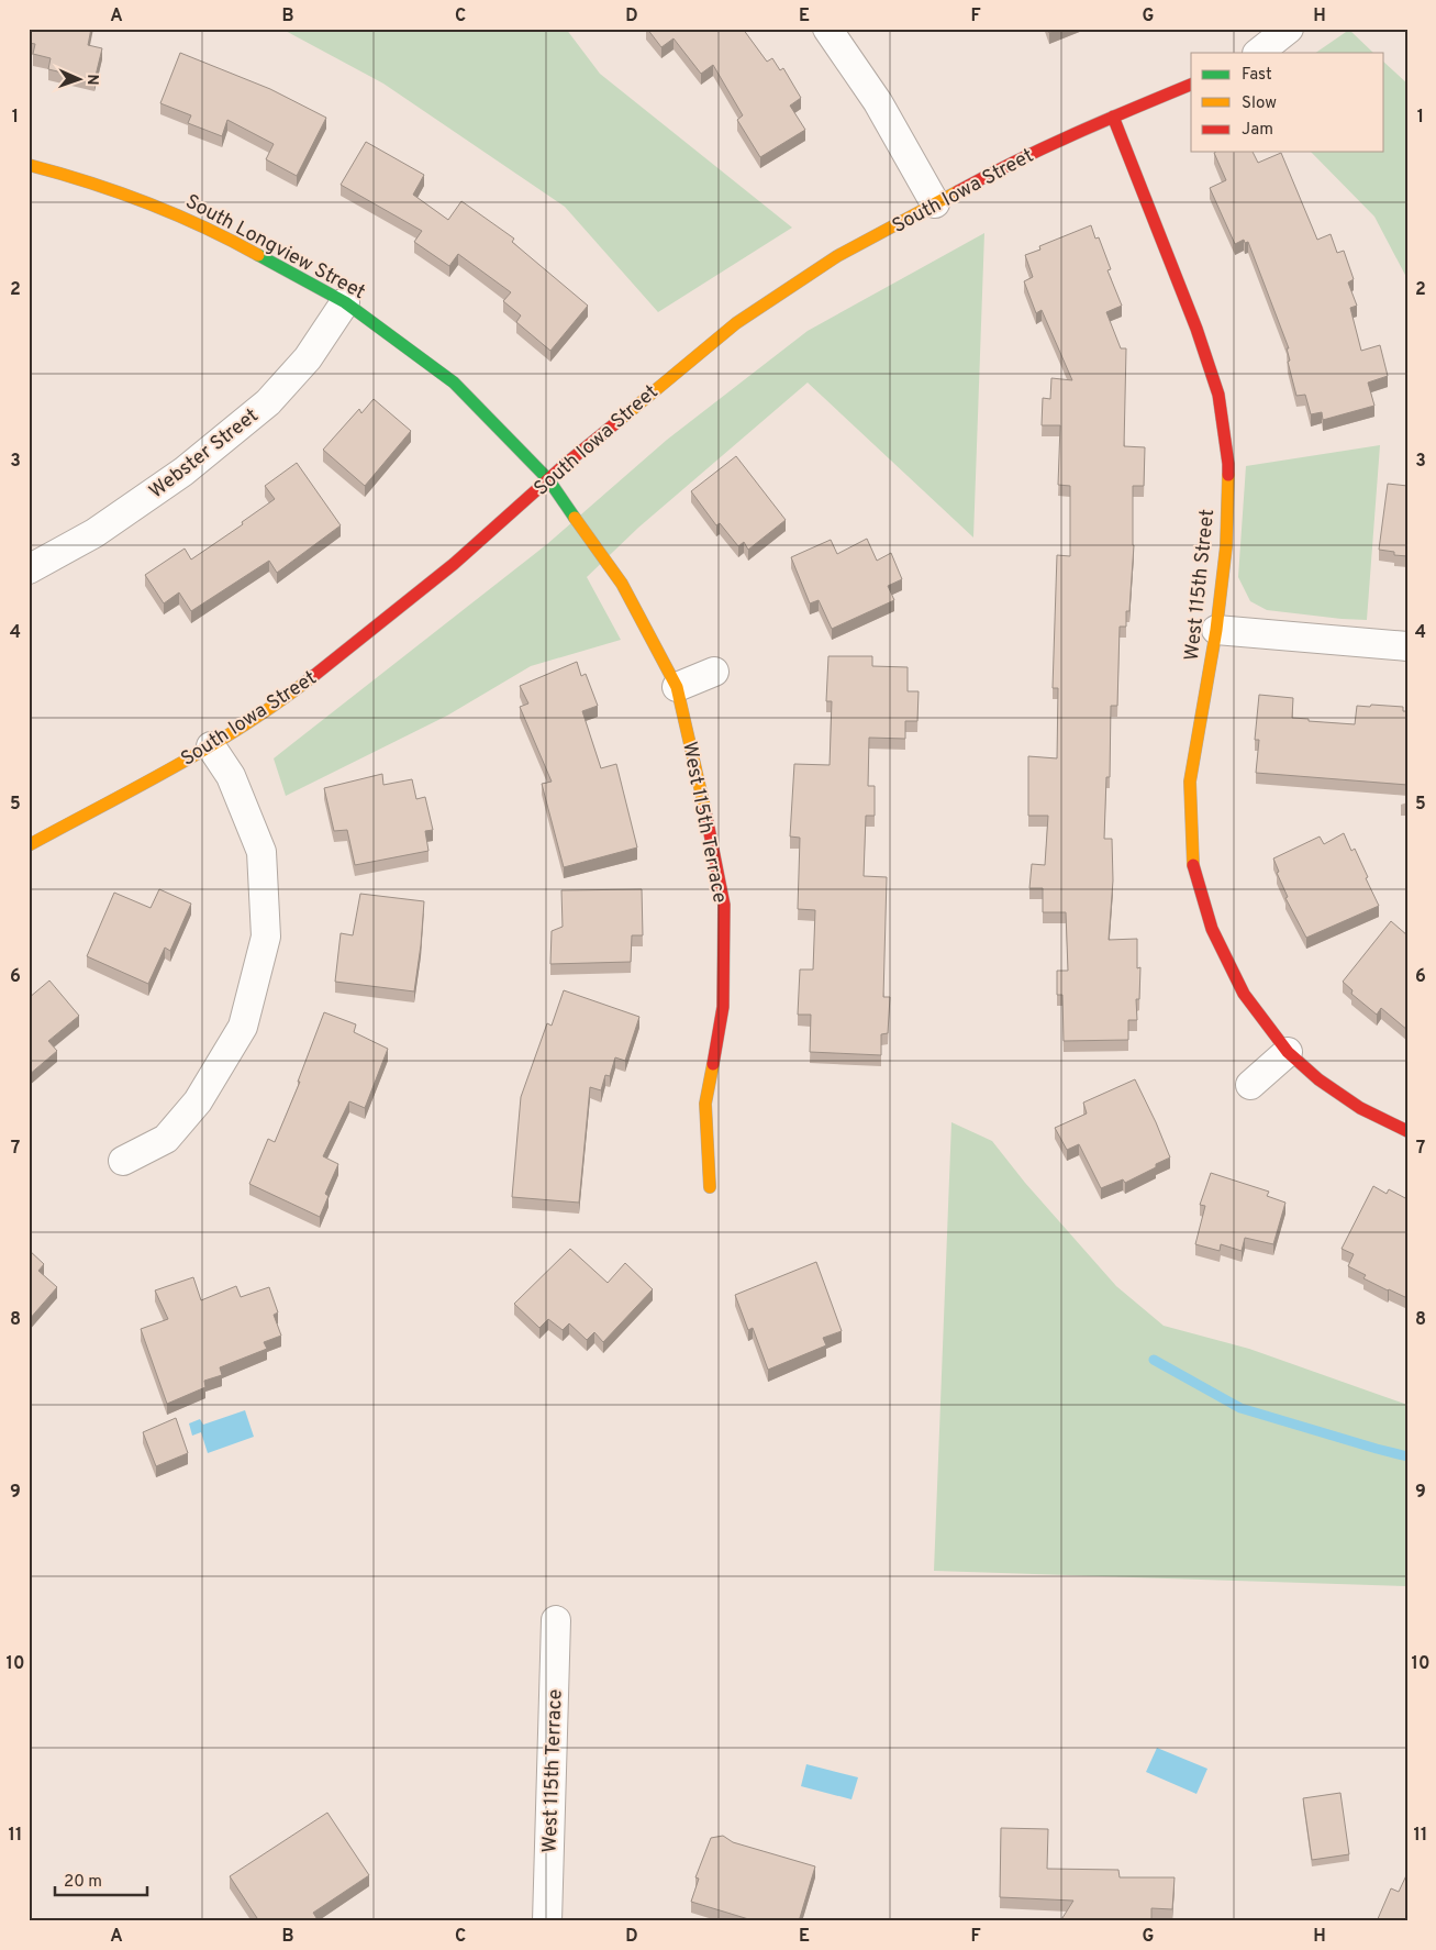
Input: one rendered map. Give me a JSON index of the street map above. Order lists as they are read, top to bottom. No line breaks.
{"streets":{"street":["South Iowa Street","South Longview Street","Webster Street","West 115th Street","West 115th Terrace"]},"crossings":[["South Iowa Street","South Longview Street"],["South Iowa Street","West 115th Street"],["South Iowa Street","West 115th Terrace"],["South Longview Street","Webster Street"],["South Longview Street","West 115th Terrace"]],"legend":["Fast","Slow","Jam"],"scale_bar":"20 m","north":"right","grid":{"columns":["A","B","C","D","E","F","G","H"],"rows":["1","2","3","4","5","6","7","8","9","10","11"]}}
